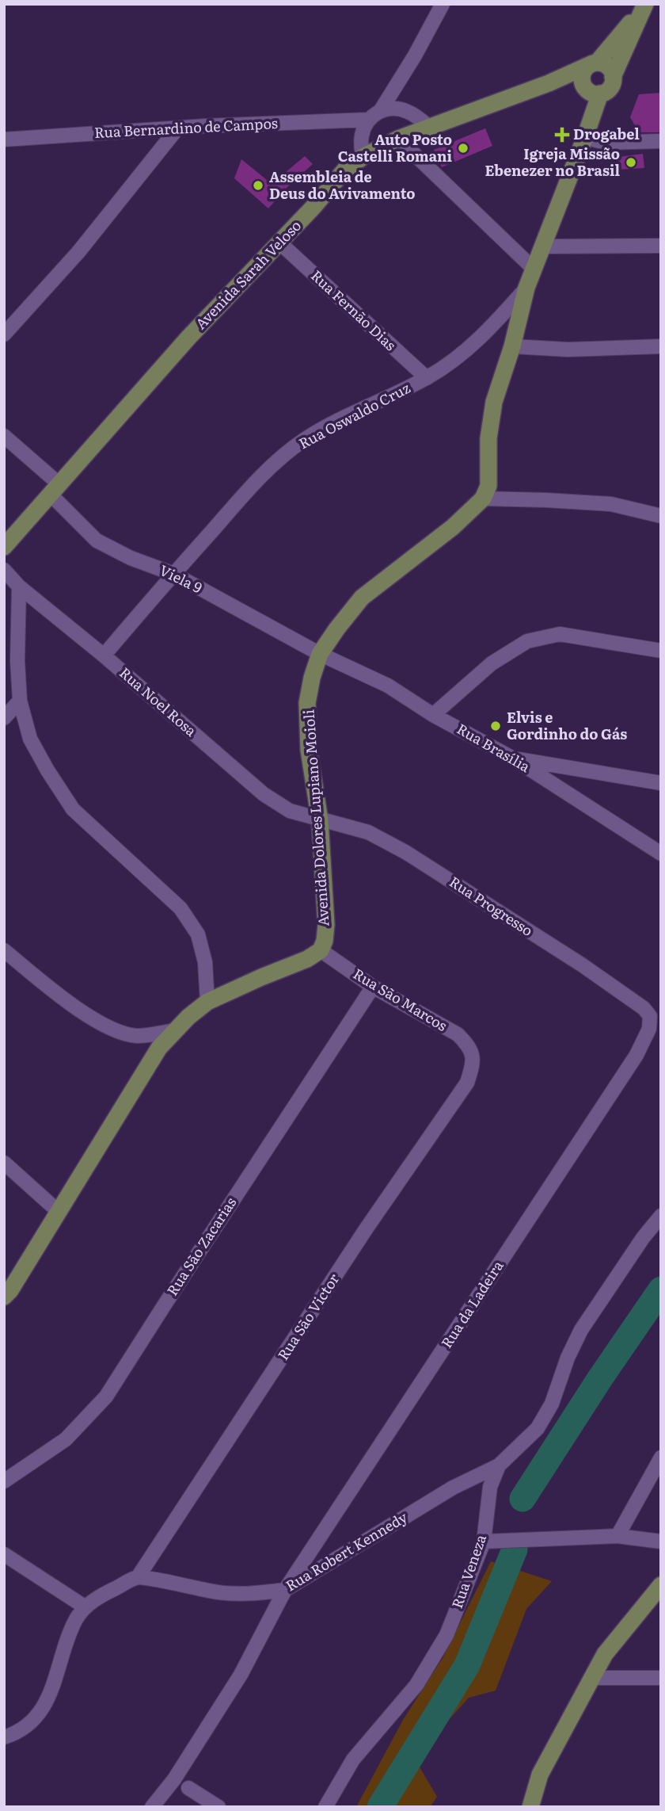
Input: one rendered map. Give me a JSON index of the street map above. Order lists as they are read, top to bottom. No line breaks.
{"streets":{"main road":["Avenida Sarah Veloso","Avenida Dolores Lupiano Moioli"],"street":["Rua Bernardino de Campos","Rua Fernão Dias","Rua Oswaldo Cruz","Viela 9","Rua Noel Rosa","Rua Brasília","Rua Progresso","Rua São Marcos","Rua São Zacarias","Rua da Ladeira","Rua São Victor","Rua Robert Kennedy","Rua Veneza"]},"crossings":[["Avenida Sarah Veloso","Rua Fernão Dias"],["Avenida Sarah Veloso","Viela 9"],["Rua Fernão Dias","Rua Oswaldo Cruz"],["Rua Oswaldo Cruz","Viela 9"],["Rua Oswaldo Cruz","Rua Noel Rosa"],["Viela 9","Rua Brasília"],["Viela 9","Avenida Dolores Lupiano Moioli"],["Rua Noel Rosa","Avenida Dolores Lupiano Moioli"],["Rua Noel Rosa","Rua Progresso"],["Rua Brasília","Avenida Dolores Lupiano Moioli"],["Avenida Dolores Lupiano Moioli","Rua Progresso"],["Avenida Dolores Lupiano Moioli","Rua São Marcos"],["Rua Progresso","Rua da Ladeira"],["Rua São Marcos","Rua São Zacarias"],["Rua São Marcos","Rua São Victor"],["Rua da Ladeira","Rua Robert Kennedy"],["Rua São Victor","Rua Robert Kennedy"],["Rua Robert Kennedy","Rua Veneza"]],"places":{"health":["Drogabel"],"other":["Auto Posto Castelli Romani","Igreja Missão Ebenezer no Brasil","Assembleia de Deus do Avivamento","Elvis e Gordinho do Gás"]}}
